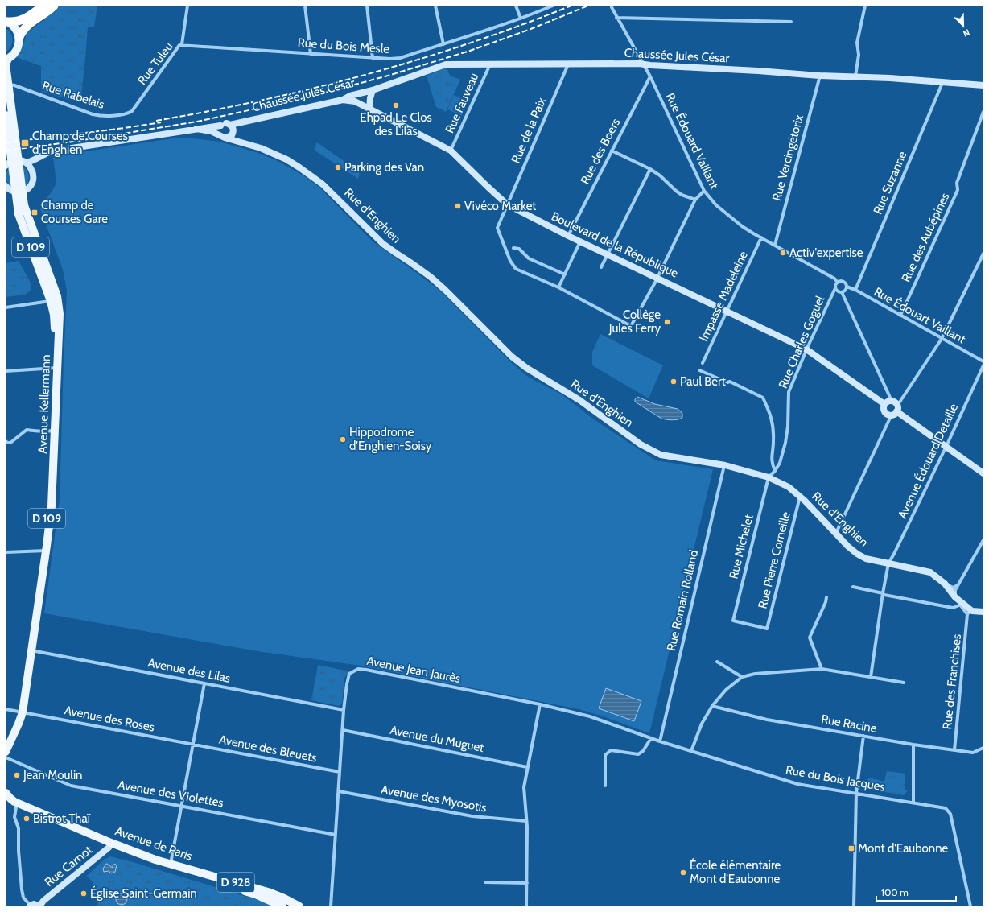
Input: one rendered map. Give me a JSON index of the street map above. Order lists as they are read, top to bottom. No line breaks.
{"streets":{"main road":["D 109","Avenue Kellermann","Avenue de Paris","D 928"],"street":["Rue du Bois Mesle","Chaussée Jules César","Rue Tuleu","Rue Rabelais","Rue Fauveau","Rue de la Paix","Rue Édouard Vaillant","Rue des Boers","Rue Vercingétorix","Rue Suzanne","Rue d'Enghien","Rue des Aubépines","Boulevard de la République","Impasse Madeleine","Rue Édouart Vaillant","Rue Charles Goguel","Avenue Édouard Detaille","Rue Michelet","Rue Pierre Corneille","Rue Romain Rolland","Avenue Jean Jaurès","Avenue des Lilas","Rue des Franchises","Avenue des Roses","Rue Racine","Avenue du Muguet","Avenue des Bleuets","Rue du Bois Jacques","Avenue des Violettes","Avenue des Myosotis","Rue Carnot"]},"crossings":[["Rue du Bois Mesle","Rue Tuleu"],["Chaussée Jules César","Rue Fauveau"],["Chaussée Jules César","Rue de la Paix"],["Chaussée Jules César","Rue Édouard Vaillant"],["Chaussée Jules César","Rue Vercingétorix"],["Chaussée Jules César","Rue Suzanne"],["Chaussée Jules César","Rue d'Enghien"],["Chaussée Jules César","Boulevard de la République"],["Rue Tuleu","Rue Rabelais"],["Rue Rabelais","Avenue Kellermann"],["Rue Fauveau","Boulevard de la République"],["Rue de la Paix","Boulevard de la République"],["Rue Édouard Vaillant","Rue des Boers"],["Rue Édouard Vaillant","Rue Vercingétorix"],["Rue Édouard Vaillant","Impasse Madeleine"],["Rue Édouard Vaillant","Rue Édouart Vaillant"],["Rue Édouard Vaillant","Rue Charles Goguel"],["Rue des Boers","Boulevard de la République"],["Rue Suzanne","Rue Édouart Vaillant"],["Rue d'Enghien","Rue Charles Goguel"],["Rue d'Enghien","Avenue Édouard Detaille"],["Rue d'Enghien","Rue Michelet"],["Rue d'Enghien","Rue Pierre Corneille"],["Rue d'Enghien","Rue Romain Rolland"],["Rue d'Enghien","Rue des Franchises"],["Rue des Aubépines","Rue Édouart Vaillant"],["Boulevard de la République","Impasse Madeleine"],["Boulevard de la République","Rue Charles Goguel"],["Boulevard de la République","Avenue Édouard Detaille"],["Rue Édouart Vaillant","Rue Charles Goguel"],["Rue Charles Goguel","Rue Michelet"],["Avenue Kellermann","Avenue des Lilas"],["Avenue Kellermann","Avenue des Roses"],["Rue Michelet","Rue Pierre Corneille"],["Rue Romain Rolland","Rue du Bois Jacques"],["Avenue Jean Jaurès","Avenue des Lilas"],["Avenue Jean Jaurès","Avenue du Muguet"],["Avenue Jean Jaurès","Avenue des Bleuets"],["Avenue Jean Jaurès","Rue du Bois Jacques"],["Avenue Jean Jaurès","Avenue des Violettes"],["Avenue Jean Jaurès","Avenue des Myosotis"],["Rue des Franchises","Rue Racine"],["Avenue des Roses","Avenue des Bleuets"],["Avenue de Paris","Rue Carnot"]],"places":{"other":["Ehpad Le Clos des Lilas","Parking des Van","Vivéco Market","Activ'expertise","Collège Jules Ferry","Paul Bert","Hippodrome d'Enghien-Soisy","Jean Moulin","Bistrot Thaï","École élémentaire Mont d'Eaubonne","Église Saint-Germain"],"transit":["Champ de Courses d'Enghien","Champ de Courses Gare","Mont d'Eaubonne"]},"scale_bar":"100 m","north":"bottom right"}
